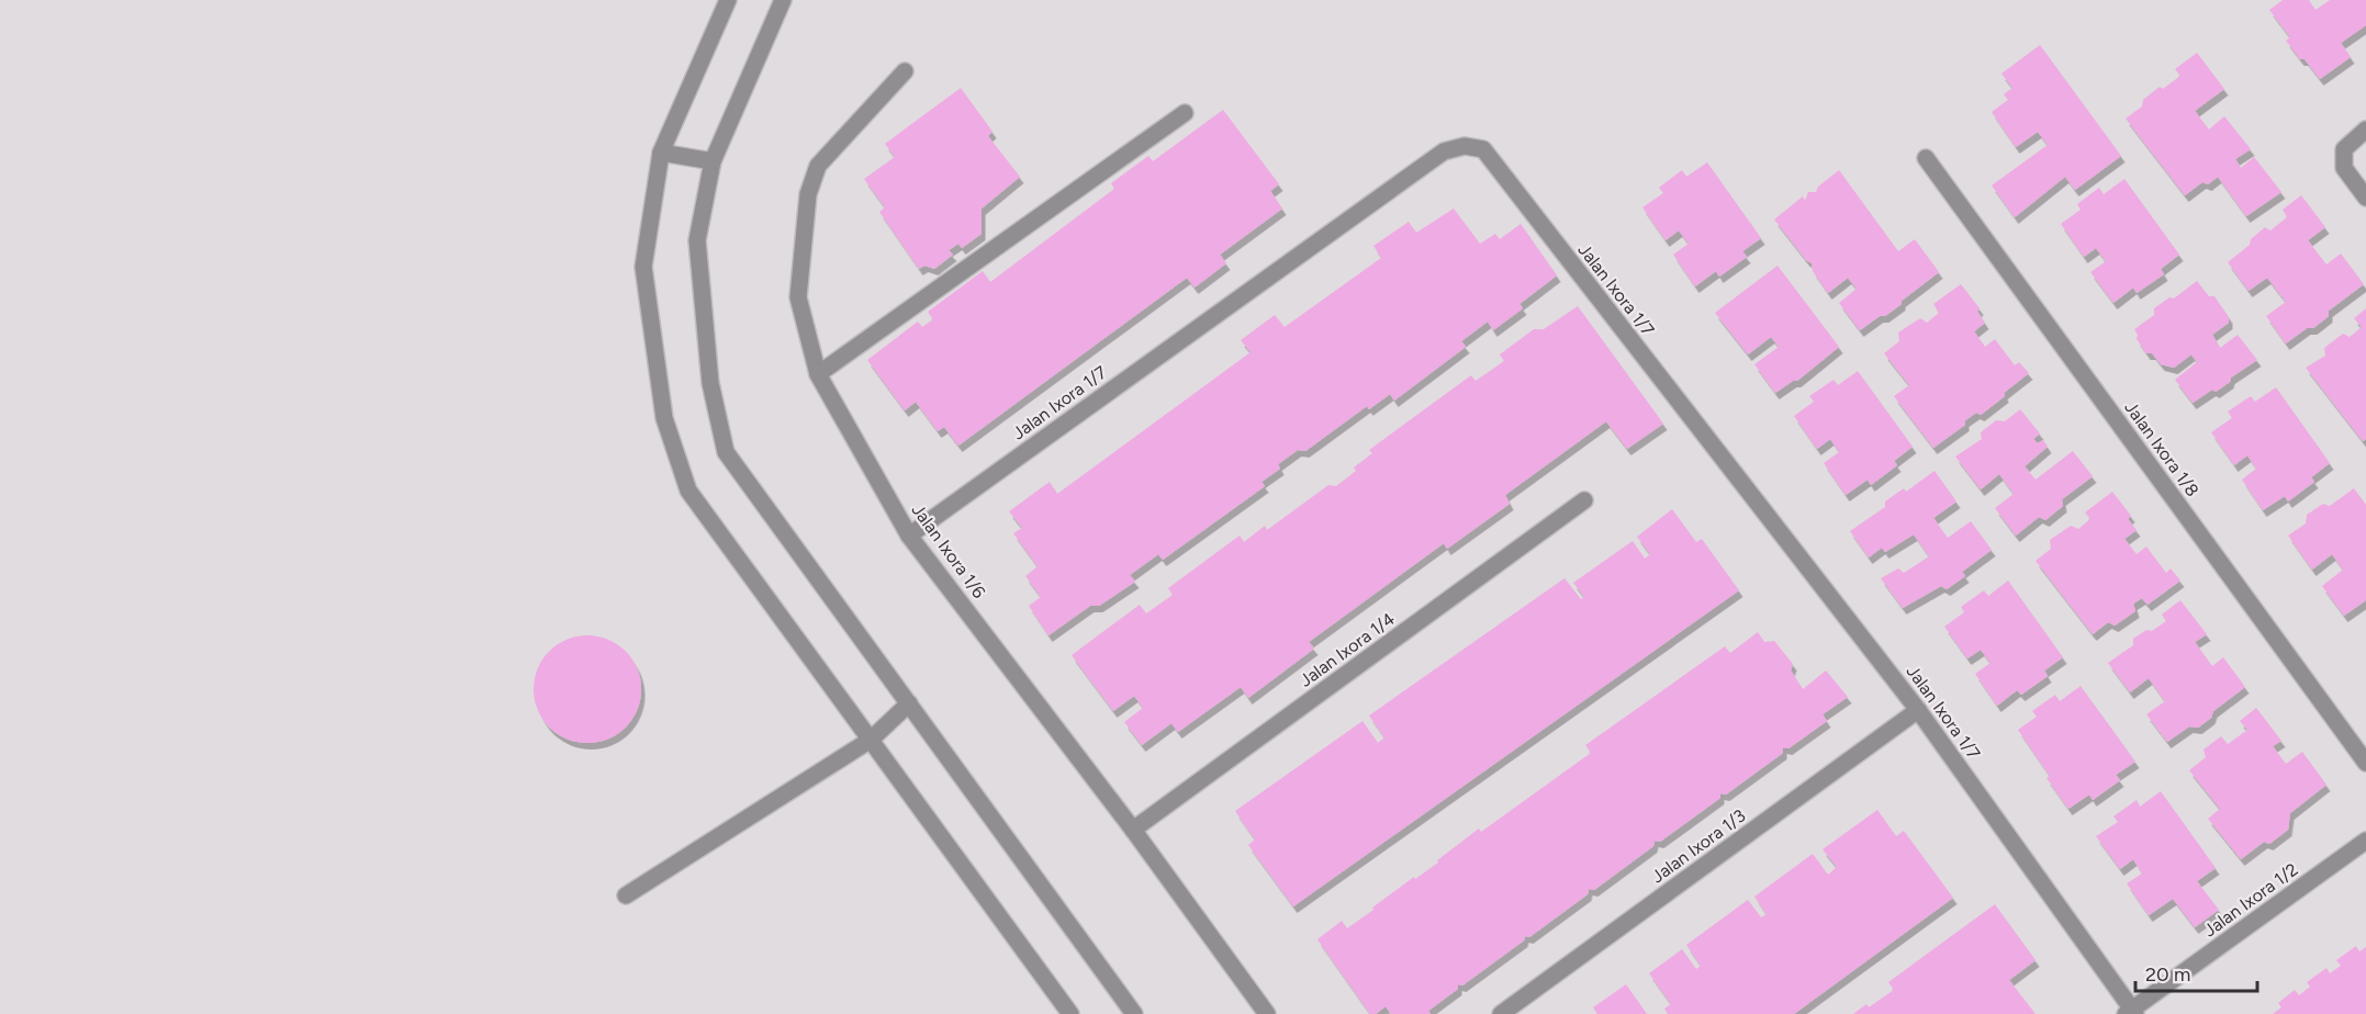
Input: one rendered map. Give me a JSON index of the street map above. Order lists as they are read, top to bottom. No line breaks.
{"streets":{"street":["Jalan Ixora 1/7","Jalan Ixora 1/8","Jalan Ixora 1/6","Jalan Ixora 1/4","Jalan Ixora 1/3","Jalan Ixora 1/2"]},"crossings":[["Jalan Ixora 1/7","Jalan Ixora 1/6"],["Jalan Ixora 1/7","Jalan Ixora 1/3"],["Jalan Ixora 1/7","Jalan Ixora 1/2"],["Jalan Ixora 1/6","Jalan Ixora 1/4"]],"scale_bar":"20 m"}
